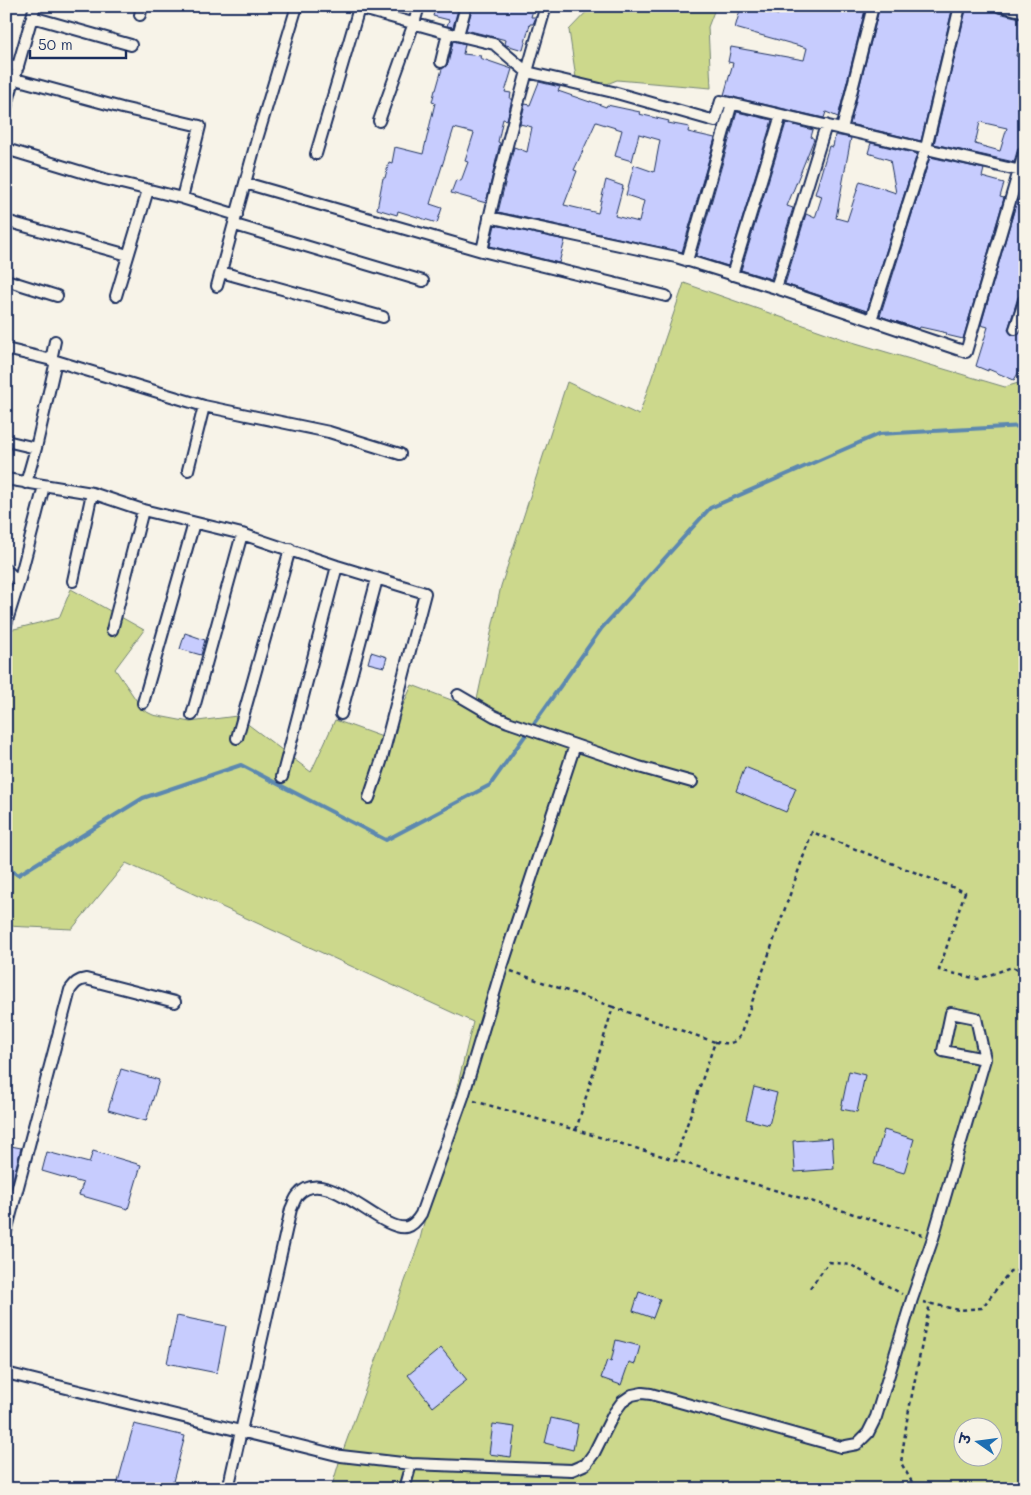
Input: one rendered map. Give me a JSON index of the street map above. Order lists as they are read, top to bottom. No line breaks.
{"scale_bar":"50 m","north":"left"}
